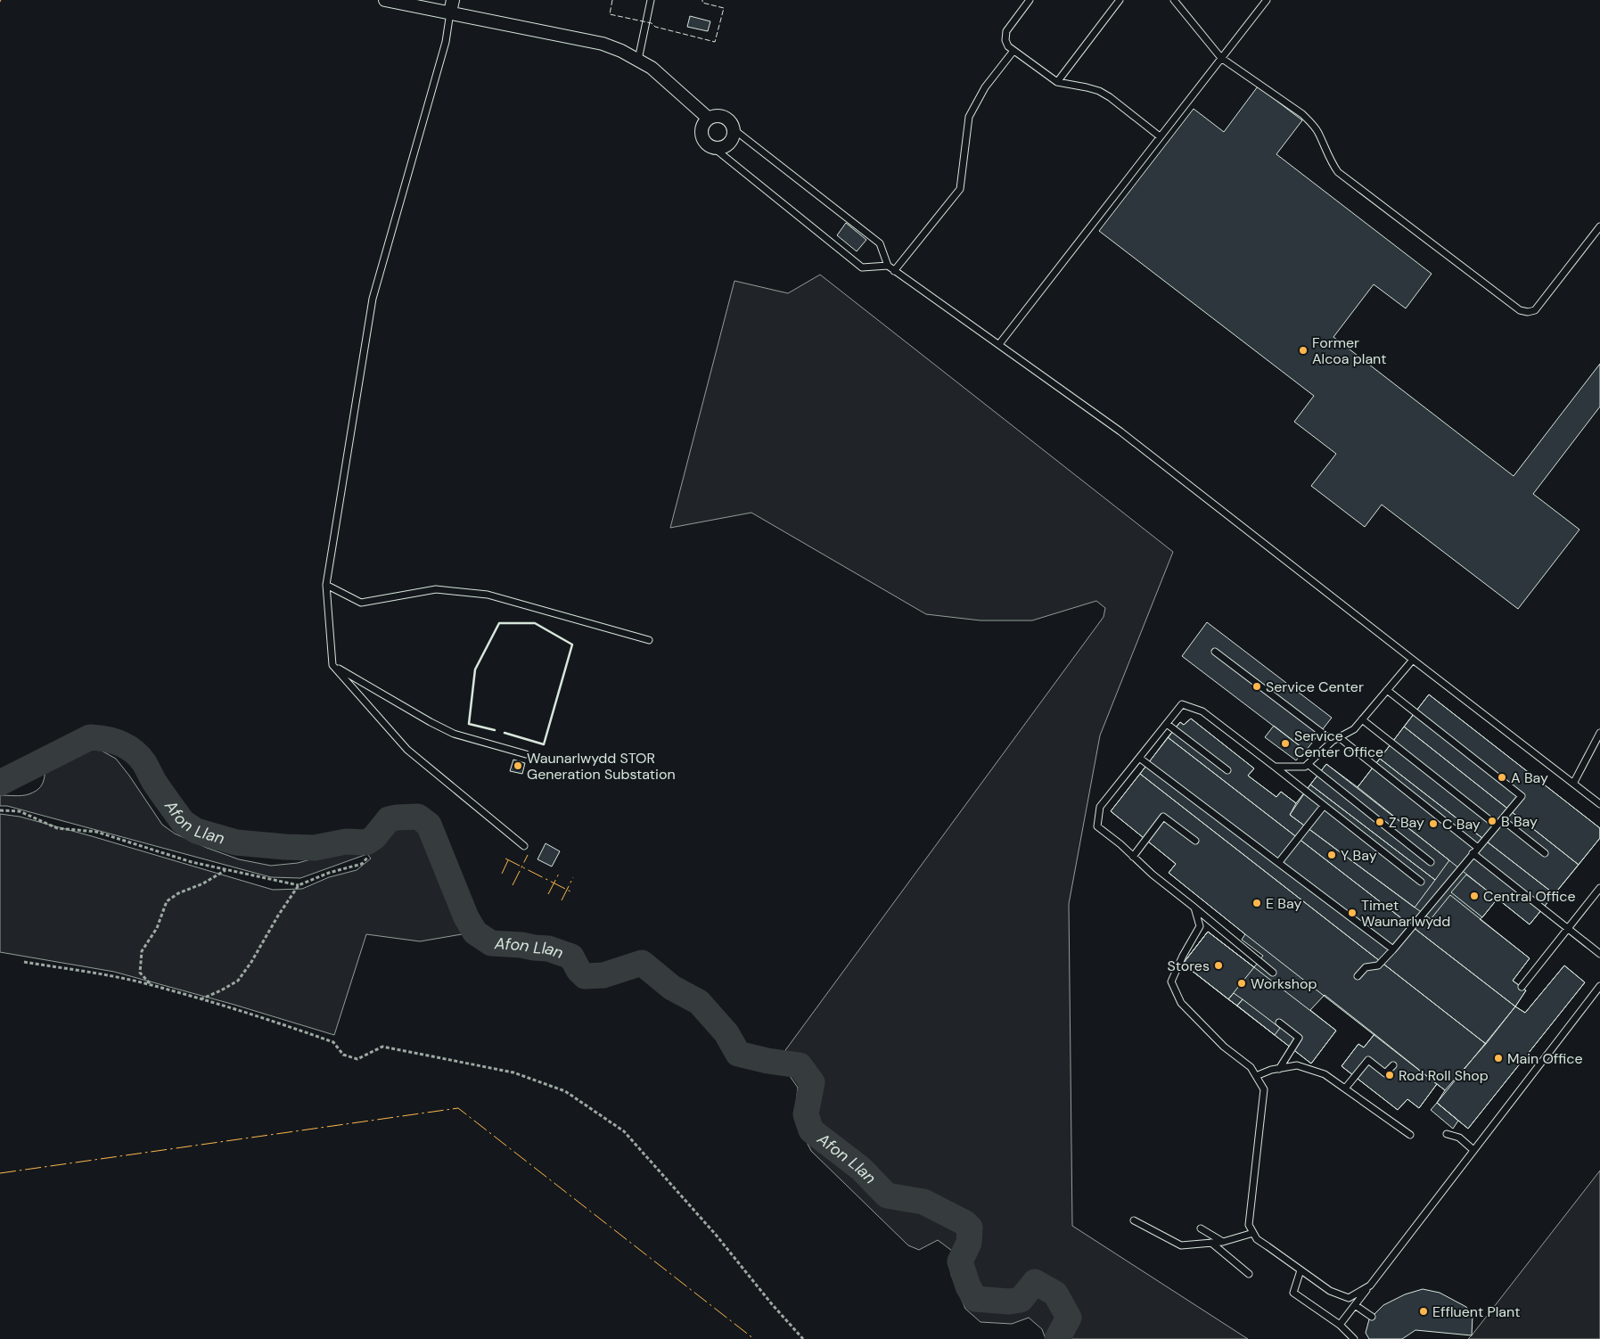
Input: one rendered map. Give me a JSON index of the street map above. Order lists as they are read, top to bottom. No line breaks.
{"water":["Afon Llan"],"places":["Former Alcoa plant","Service Center","Service Center Office","Waunarlwydd STOR Generation Substation","A Bay","B Bay","Z Bay","C Bay","Y Bay","Central Office","E Bay","Timet Waunarlwydd","Stores","Workshop","Main Office","Rod Roll Shop","Effluent Plant"]}
